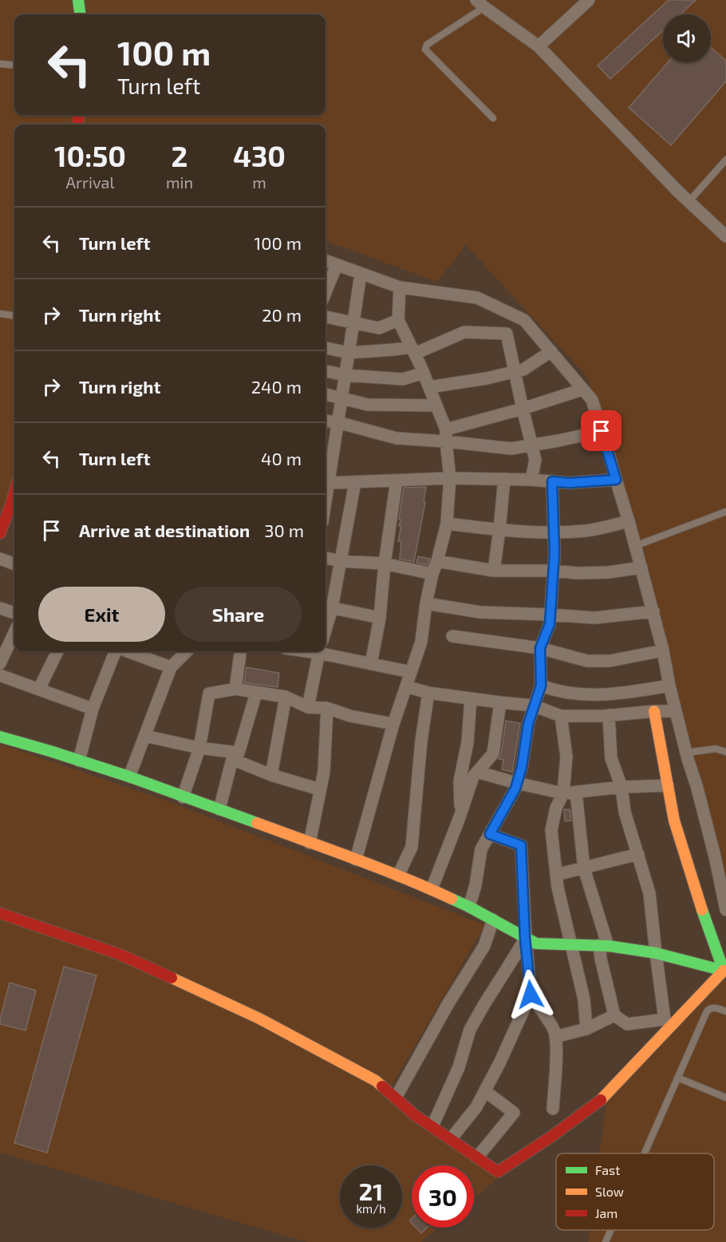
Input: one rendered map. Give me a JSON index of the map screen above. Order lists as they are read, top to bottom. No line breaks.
{"legend":["Fast","Slow","Jam"],"page":{"turn":["100 m","Turn left"],"eta":["10:50","Arrival","2","min","430","m"],"list":[{"name":"Turn left","value":"100 m"},{"name":"Turn right","value":"20 m"},{"name":"Turn right","value":"240 m"},{"name":"Turn left","value":"40 m"},{"name":"Arrive at destination","value":"30 m"}],"buttons":["Exit","Share"],"speed":"21 km/h","limit":"30"}}
